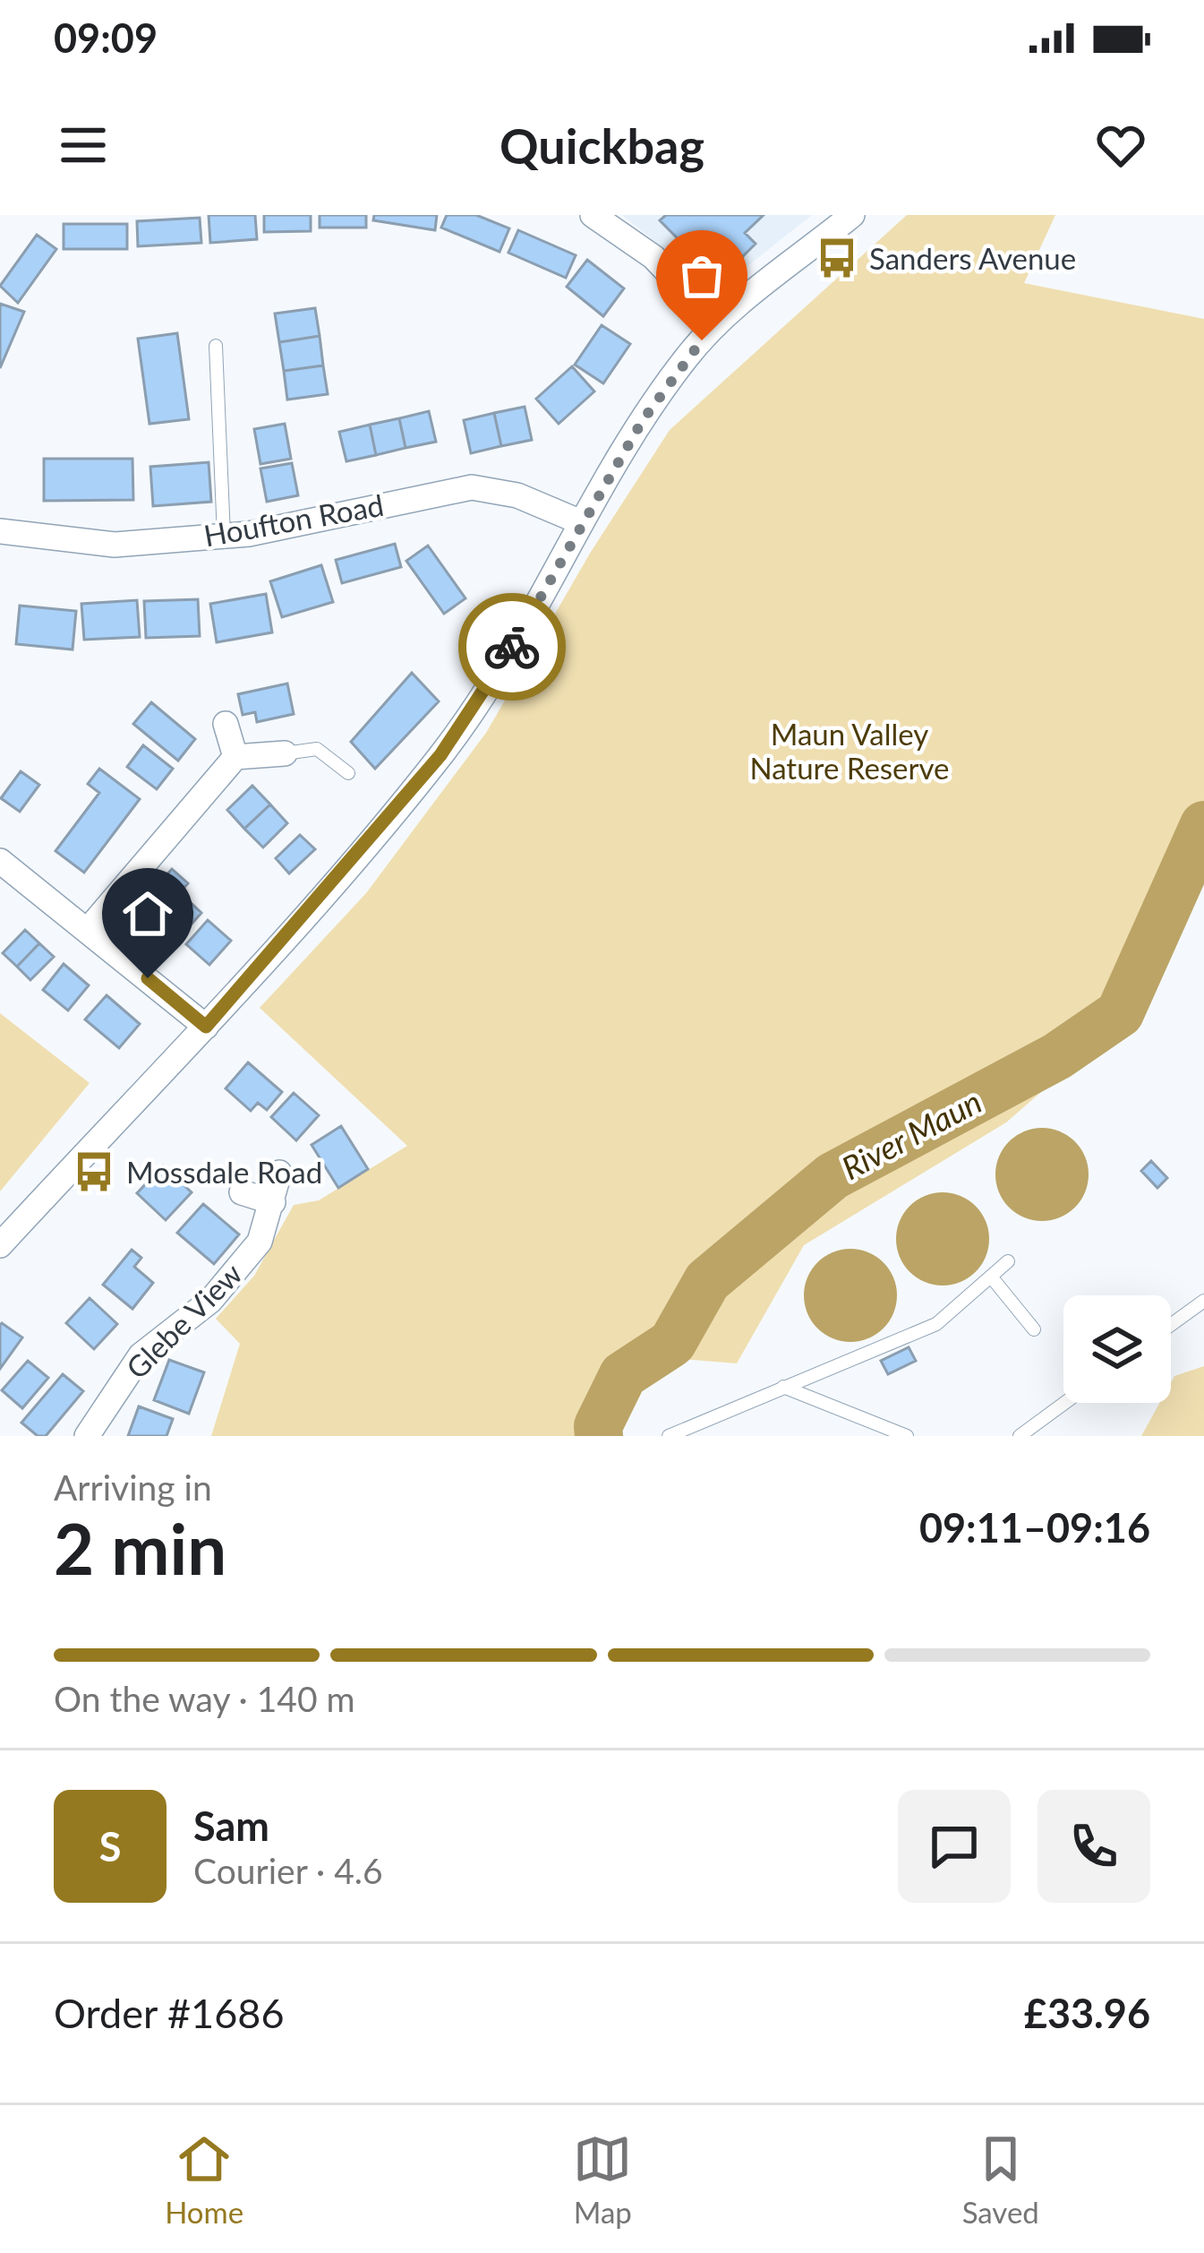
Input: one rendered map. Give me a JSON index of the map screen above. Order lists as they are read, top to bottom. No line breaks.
{"streets":{"street":["Houfton Road","Glebe View"]},"water":["River Maun"],"parks":["Maun Valley Nature Reserve"],"places":{"bus stop":["Sanders Avenue","Mossdale Road"]},"page":{"status":"09:09","header":"Quickbag","heading":["2 min","Arriving in","09:11–09:16"],"panel":["Sam","Courier · 4.6","Order #1686","£33.96"],"bar":"On the way · 140 m","round":"S","tabs":["Home","Map","Saved"]}}
